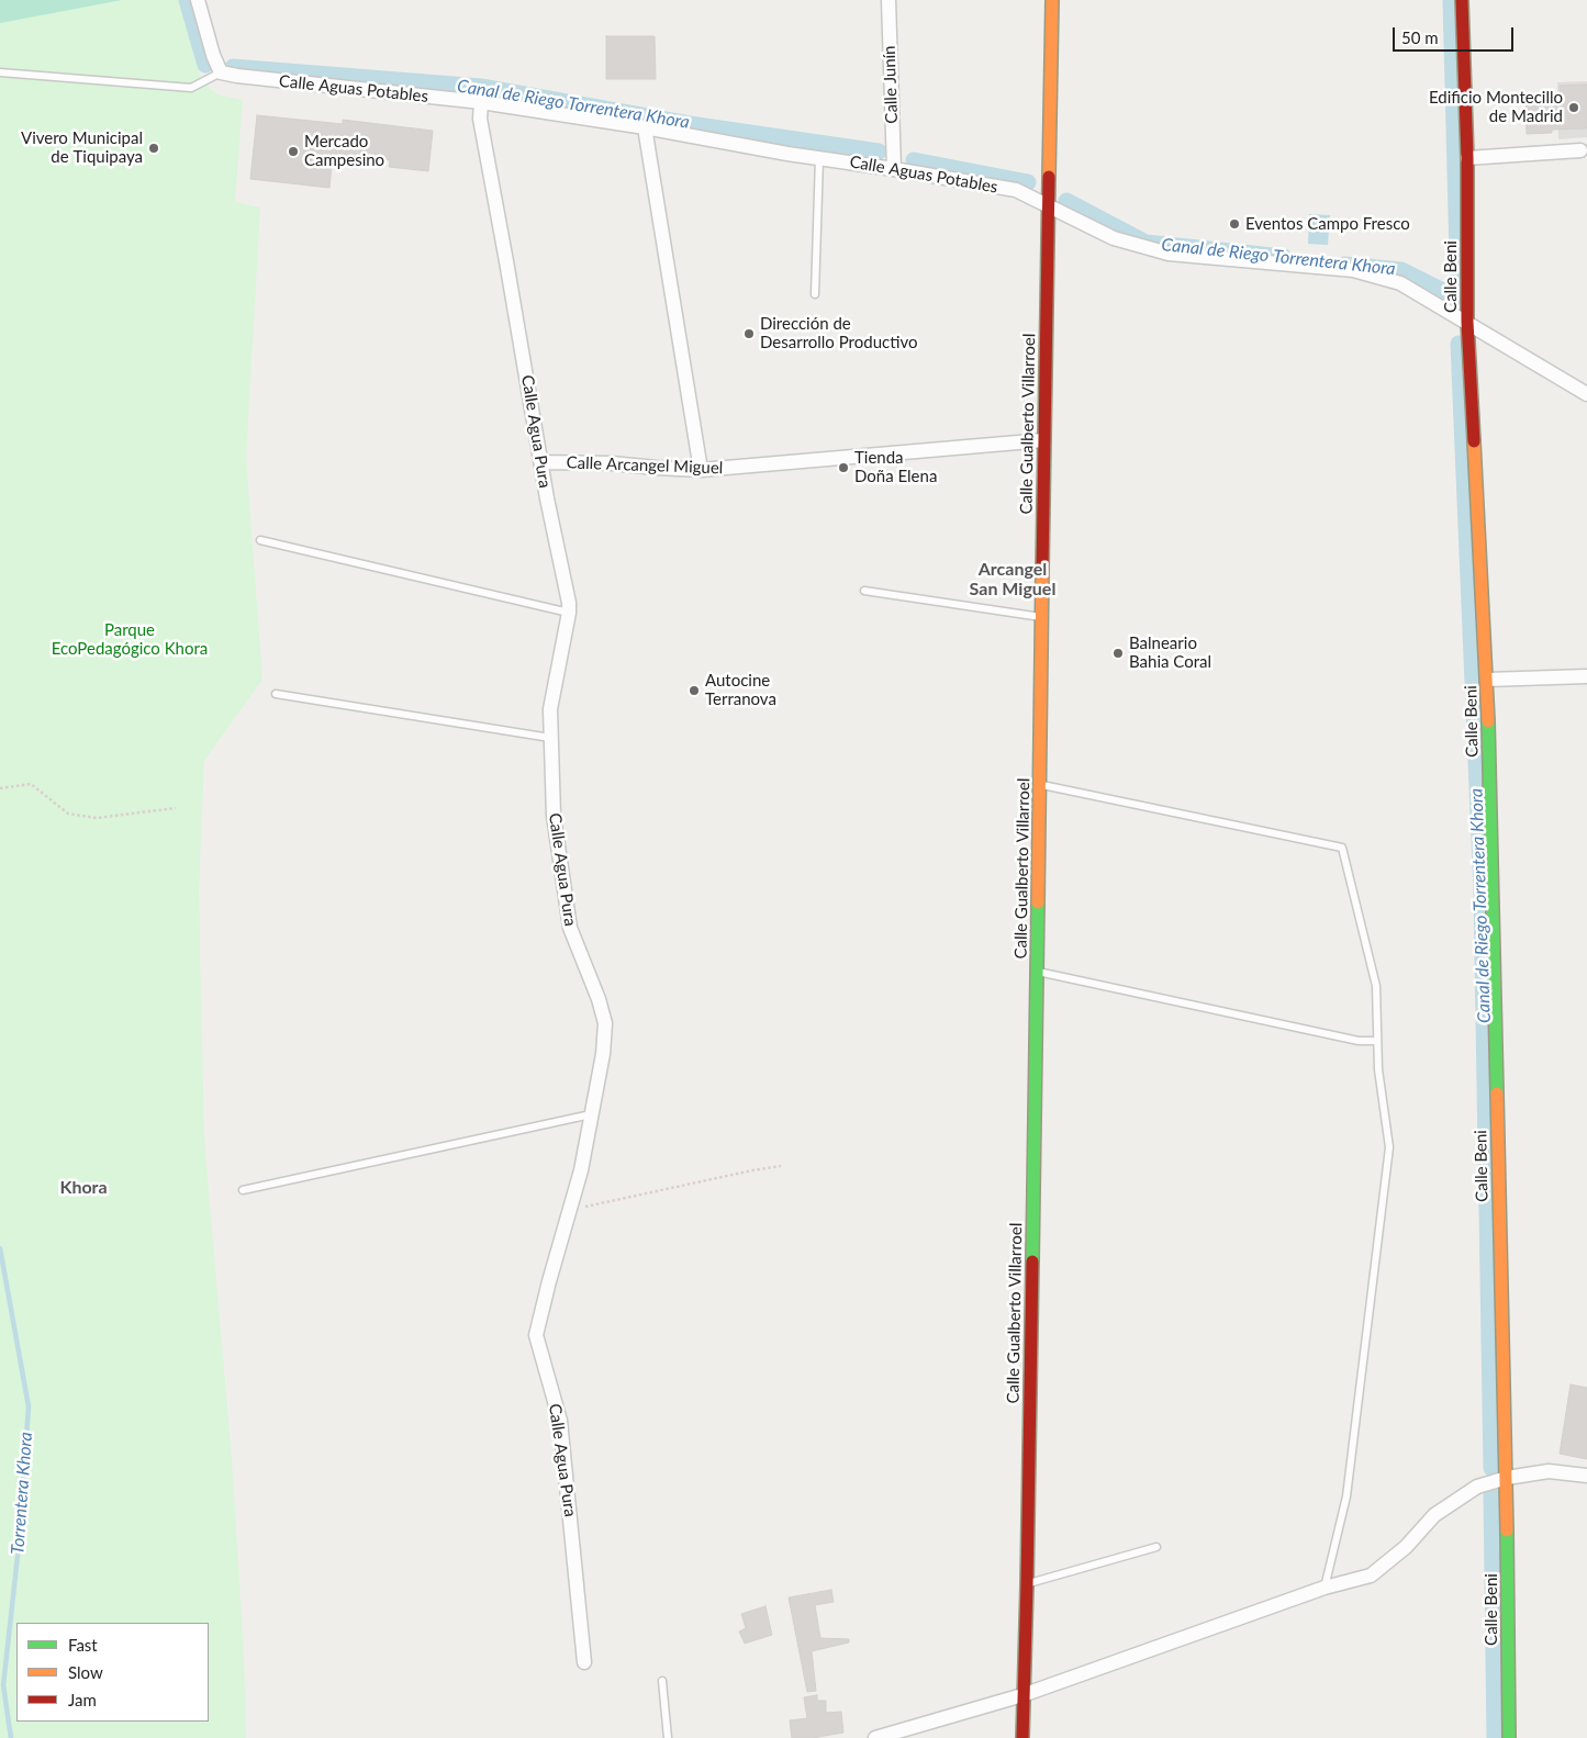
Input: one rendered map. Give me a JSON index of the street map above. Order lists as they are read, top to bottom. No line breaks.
{"streets":{"street":["Calle Junín","Calle Aguas Potables","Calle Beni","Calle Gualberto Villarroel","Calle Agua Pura","Calle Arcangel Miguel"]},"crossings":[["Calle Junín","Calle Aguas Potables"],["Calle Aguas Potables","Calle Beni"],["Calle Aguas Potables","Calle Gualberto Villarroel"],["Calle Aguas Potables","Calle Agua Pura"],["Calle Gualberto Villarroel","Calle Arcangel Miguel"],["Calle Agua Pura","Calle Arcangel Miguel"]],"districts":["Arcangel San Miguel","Khora"],"water":["Canal de Riego Torrentera Khora","Torrentera Khora"],"parks":["Parque EcoPedagógico Khora"],"places":["Edificio Montecillo de Madrid","Vivero Municipal de Tiquipaya","Mercado Campesino","Eventos Campo Fresco","Dirección de Desarrollo Productivo","Tienda Doña Elena","Balneario Bahia Coral","Autocine Terranova"],"legend":["Fast","Slow","Jam"],"scale_bar":"50 m"}
